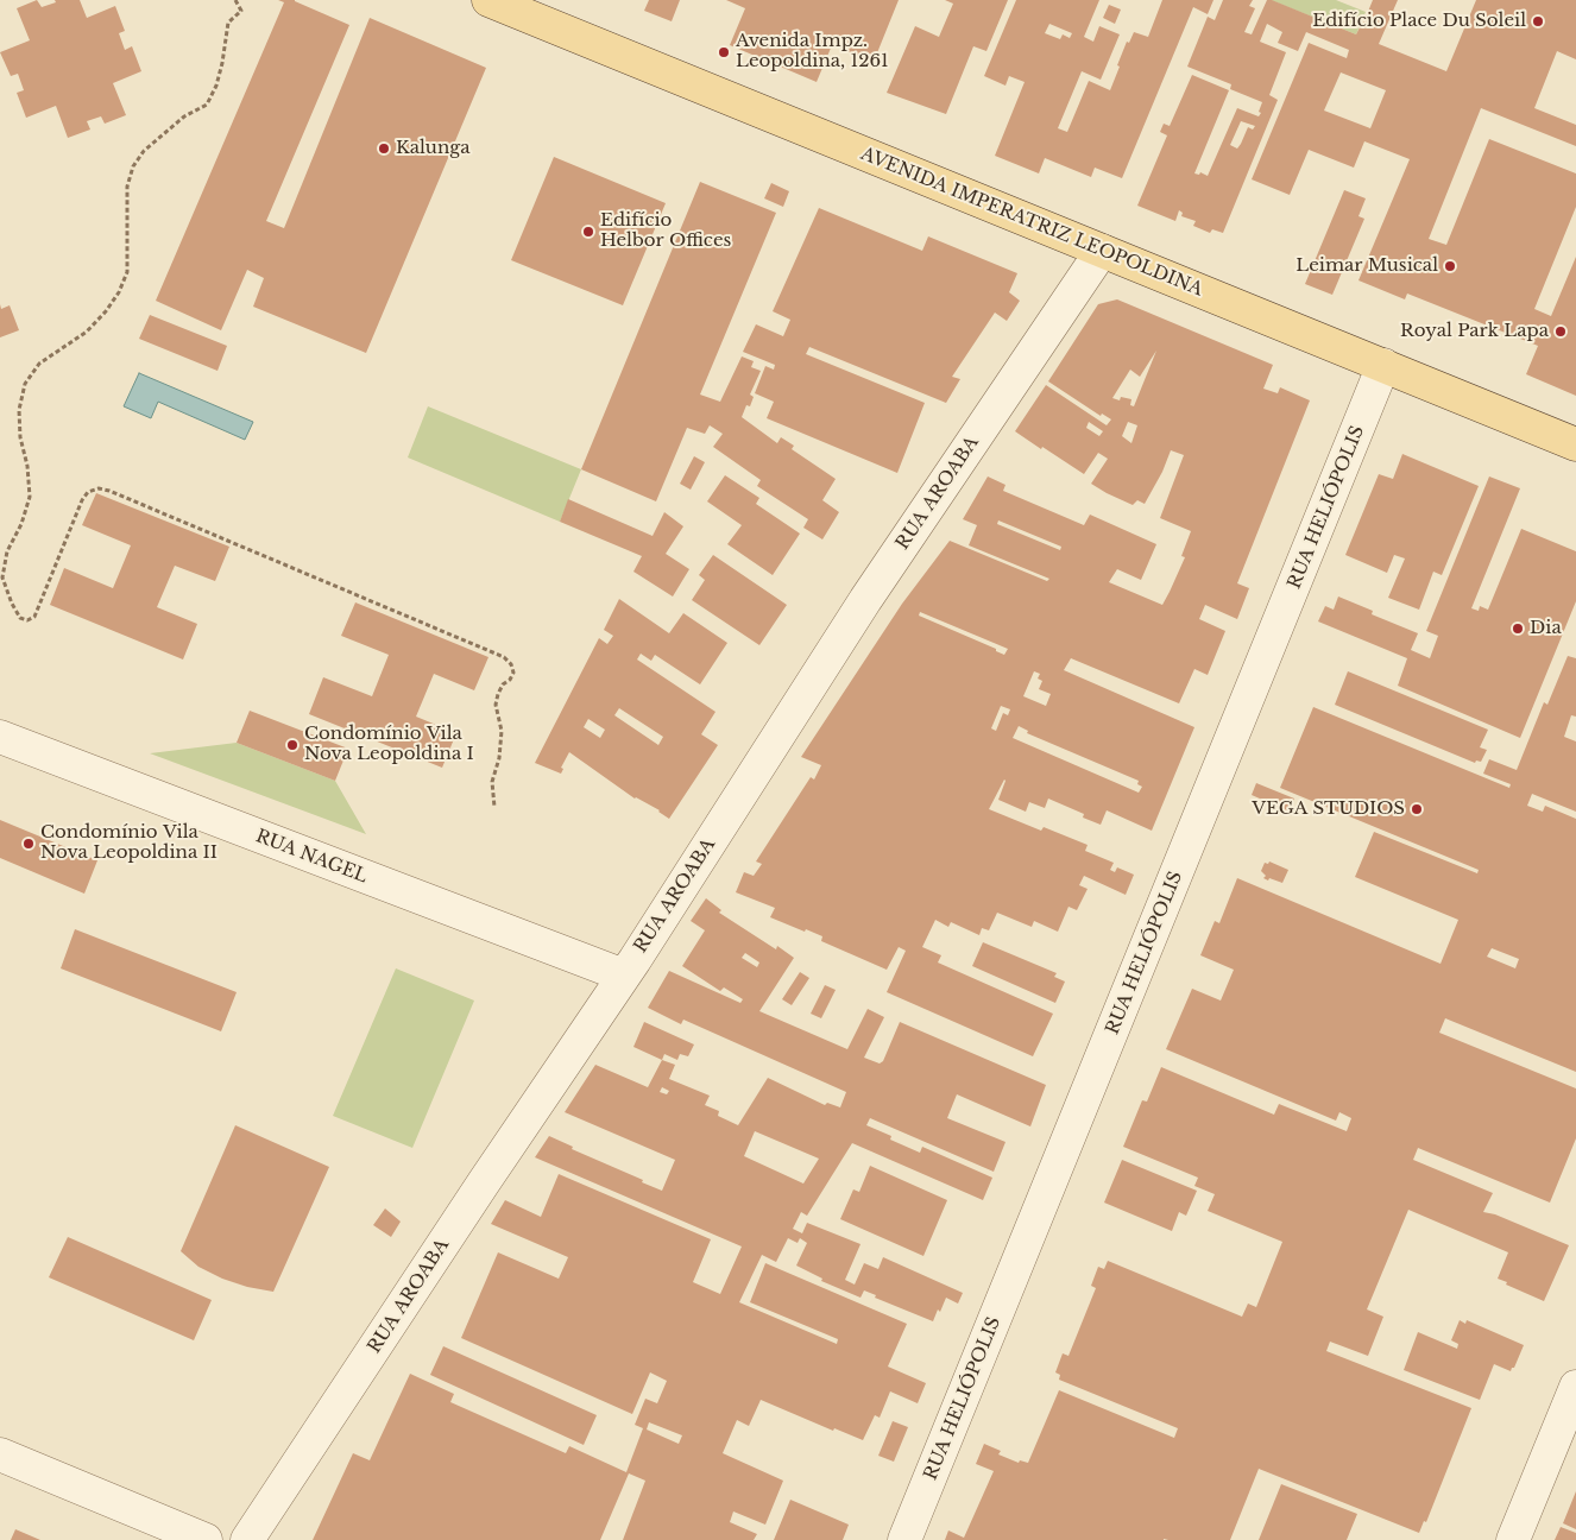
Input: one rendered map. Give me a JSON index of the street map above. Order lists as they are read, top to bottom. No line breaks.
{"streets":{"main road":["AVENIDA IMPERATRIZ LEOPOLDINA"],"street":["RUA AROABA","RUA HELIÓPOLIS","RUA NAGEL"]},"crossings":[["AVENIDA IMPERATRIZ LEOPOLDINA","RUA AROABA"],["AVENIDA IMPERATRIZ LEOPOLDINA","RUA HELIÓPOLIS"],["RUA AROABA","RUA NAGEL"]],"places":["Edifício Place Du Soleil","Avenida Impz. Leopoldina, 1261","Kalunga","Edifício Helbor Offices","Leimar Musical","Royal Park Lapa","Dia","Condomínio Vila Nova Leopoldina I","VEGA STUDIOS","Condomínio Vila Nova Leopoldina II"]}
